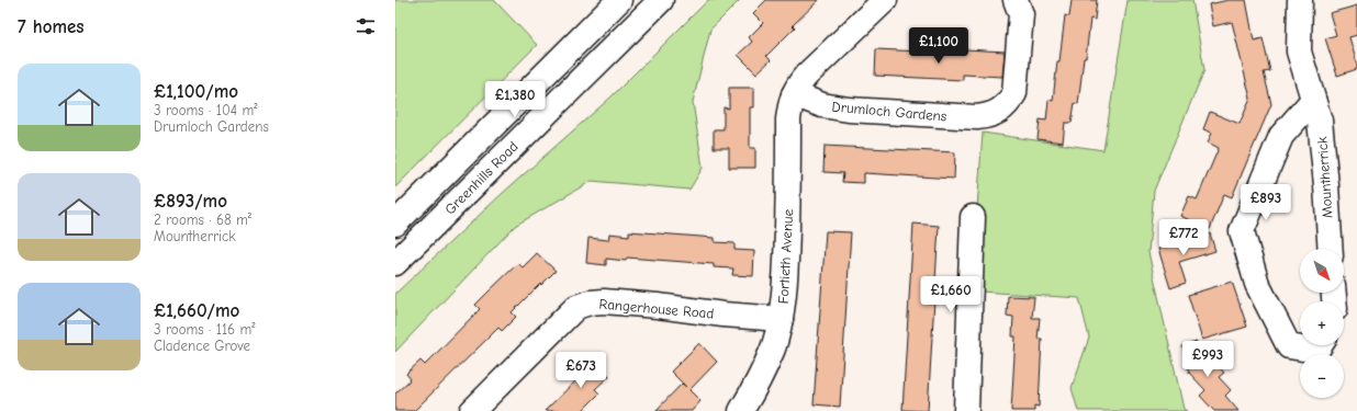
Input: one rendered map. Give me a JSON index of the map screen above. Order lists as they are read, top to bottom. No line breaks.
{"streets":{"street":["Drumloch Gardens","Greenhills Road","Mountherrick","Fortieth Avenue","Rangerhouse Road"]},"crossings":[["Drumloch Gardens","Fortieth Avenue"],["Fortieth Avenue","Rangerhouse Road"]],"north":"bottom right","page":{"heading":"7 homes","price":["£1,100","£1,380","£893","£772","£1,660","£993","£673"],"list":[{"name":"£1,100/mo","note":"3 rooms · 104 m² · Drumloch Gardens"},{"name":"£893/mo","note":"2 rooms · 68 m² · Mountherrick"},{"name":"£1,660/mo","note":"3 rooms · 116 m² · Cladence Grove"}],"map_buttons":["+","−"]}}
